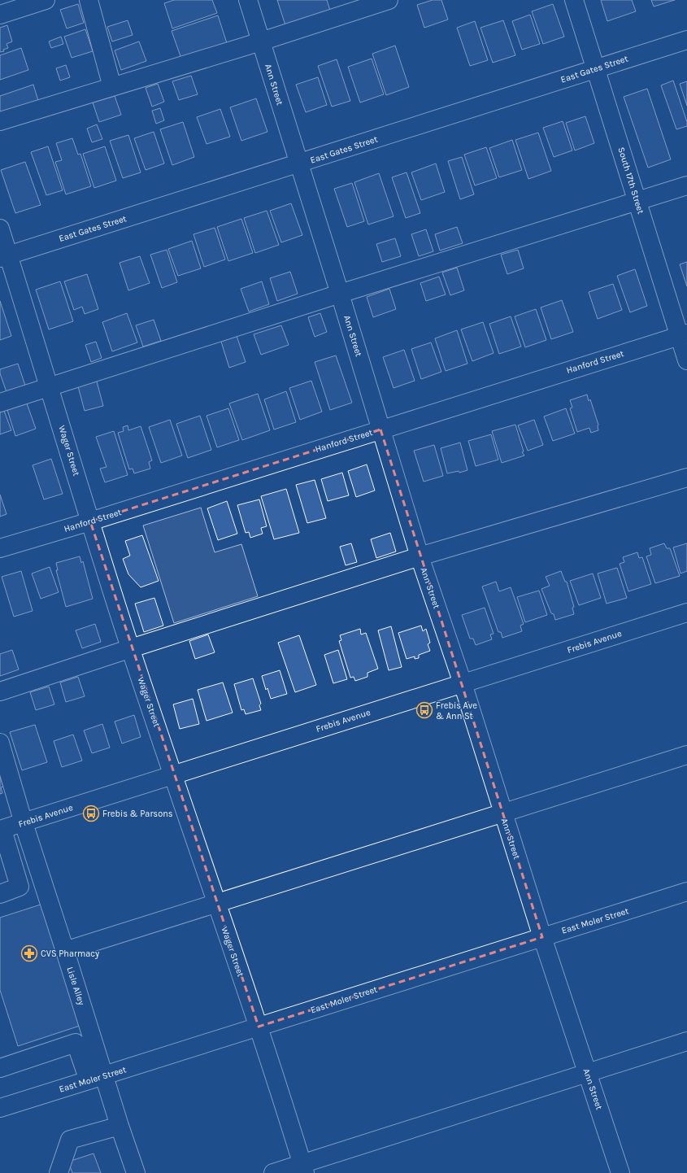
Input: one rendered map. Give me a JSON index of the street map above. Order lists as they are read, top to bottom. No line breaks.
{"streets":{"street":["East Gates Street","Ann Street","South 17th Street","Hanford Street","Wager Street","Frebis Avenue","East Moler Street","Lisle Alley"]},"crossings":[["East Gates Street","Ann Street"],["East Gates Street","South 17th Street"],["East Gates Street","Wager Street"],["Ann Street","Hanford Street"],["Ann Street","Frebis Avenue"],["Ann Street","East Moler Street"],["South 17th Street","Hanford Street"],["Hanford Street","Wager Street"],["Wager Street","Frebis Avenue"],["Wager Street","East Moler Street"],["Frebis Avenue","Lisle Alley"],["East Moler Street","Lisle Alley"]],"places":{"bus stop":["Frebis Ave & Ann St","Frebis & Parsons"],"pharmacy":["CVS Pharmacy"]}}
